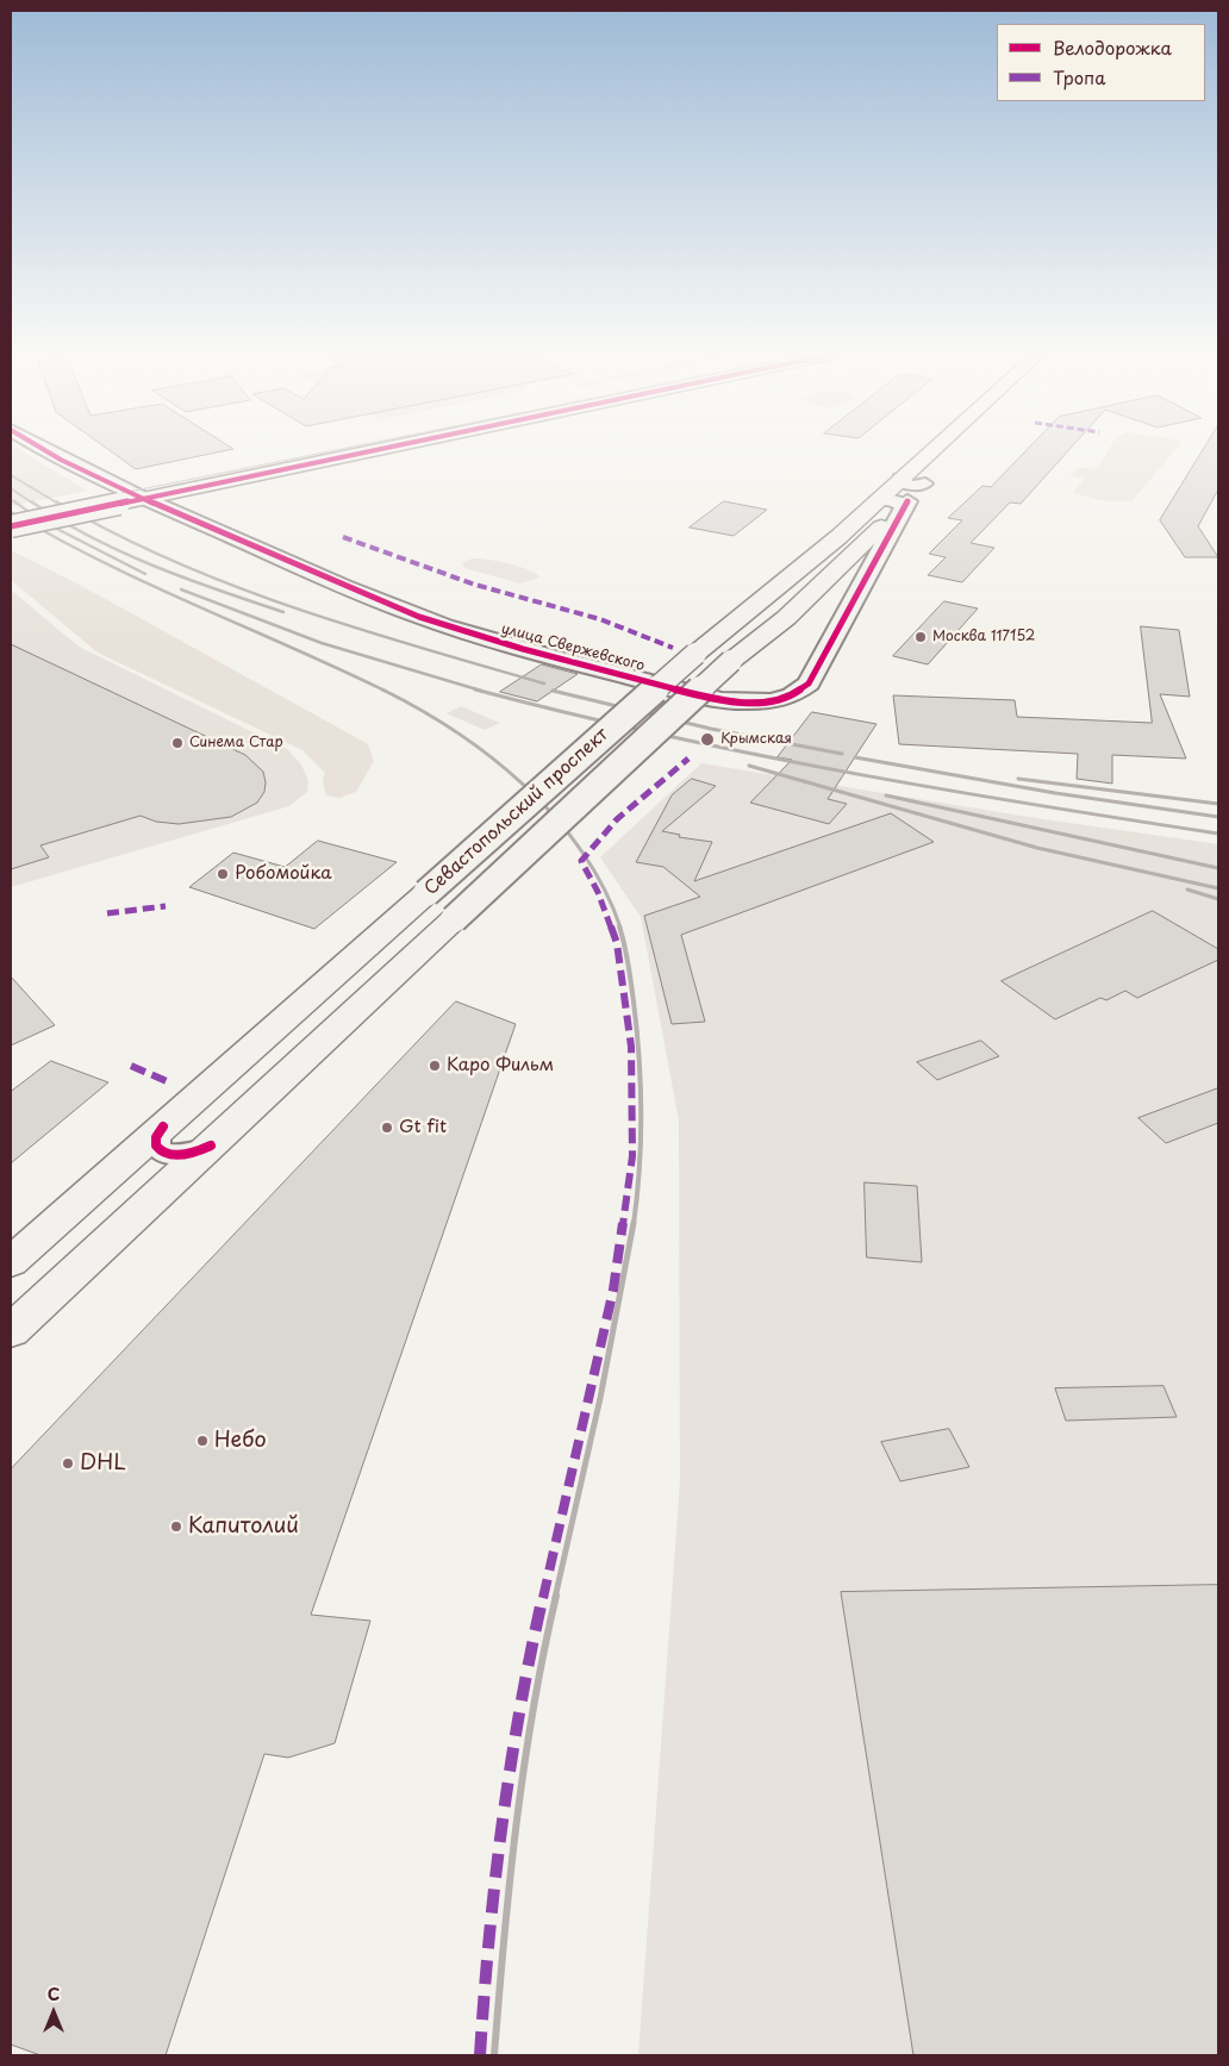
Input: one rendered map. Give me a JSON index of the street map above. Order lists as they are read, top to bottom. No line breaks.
{"streets":{"main road":["Севастопольский проспект"],"street":["улица Свержевского"]},"crossings":[["улица Свержевского","Севастопольский проспект"]],"places":["Москва 117152","Крымская","Синема Стар","Робомойка","Каро Фильм","Gt fit","Небо","DHL","Капитолий"],"legend":["Велодорожка","Тропа"],"north":"top"}
